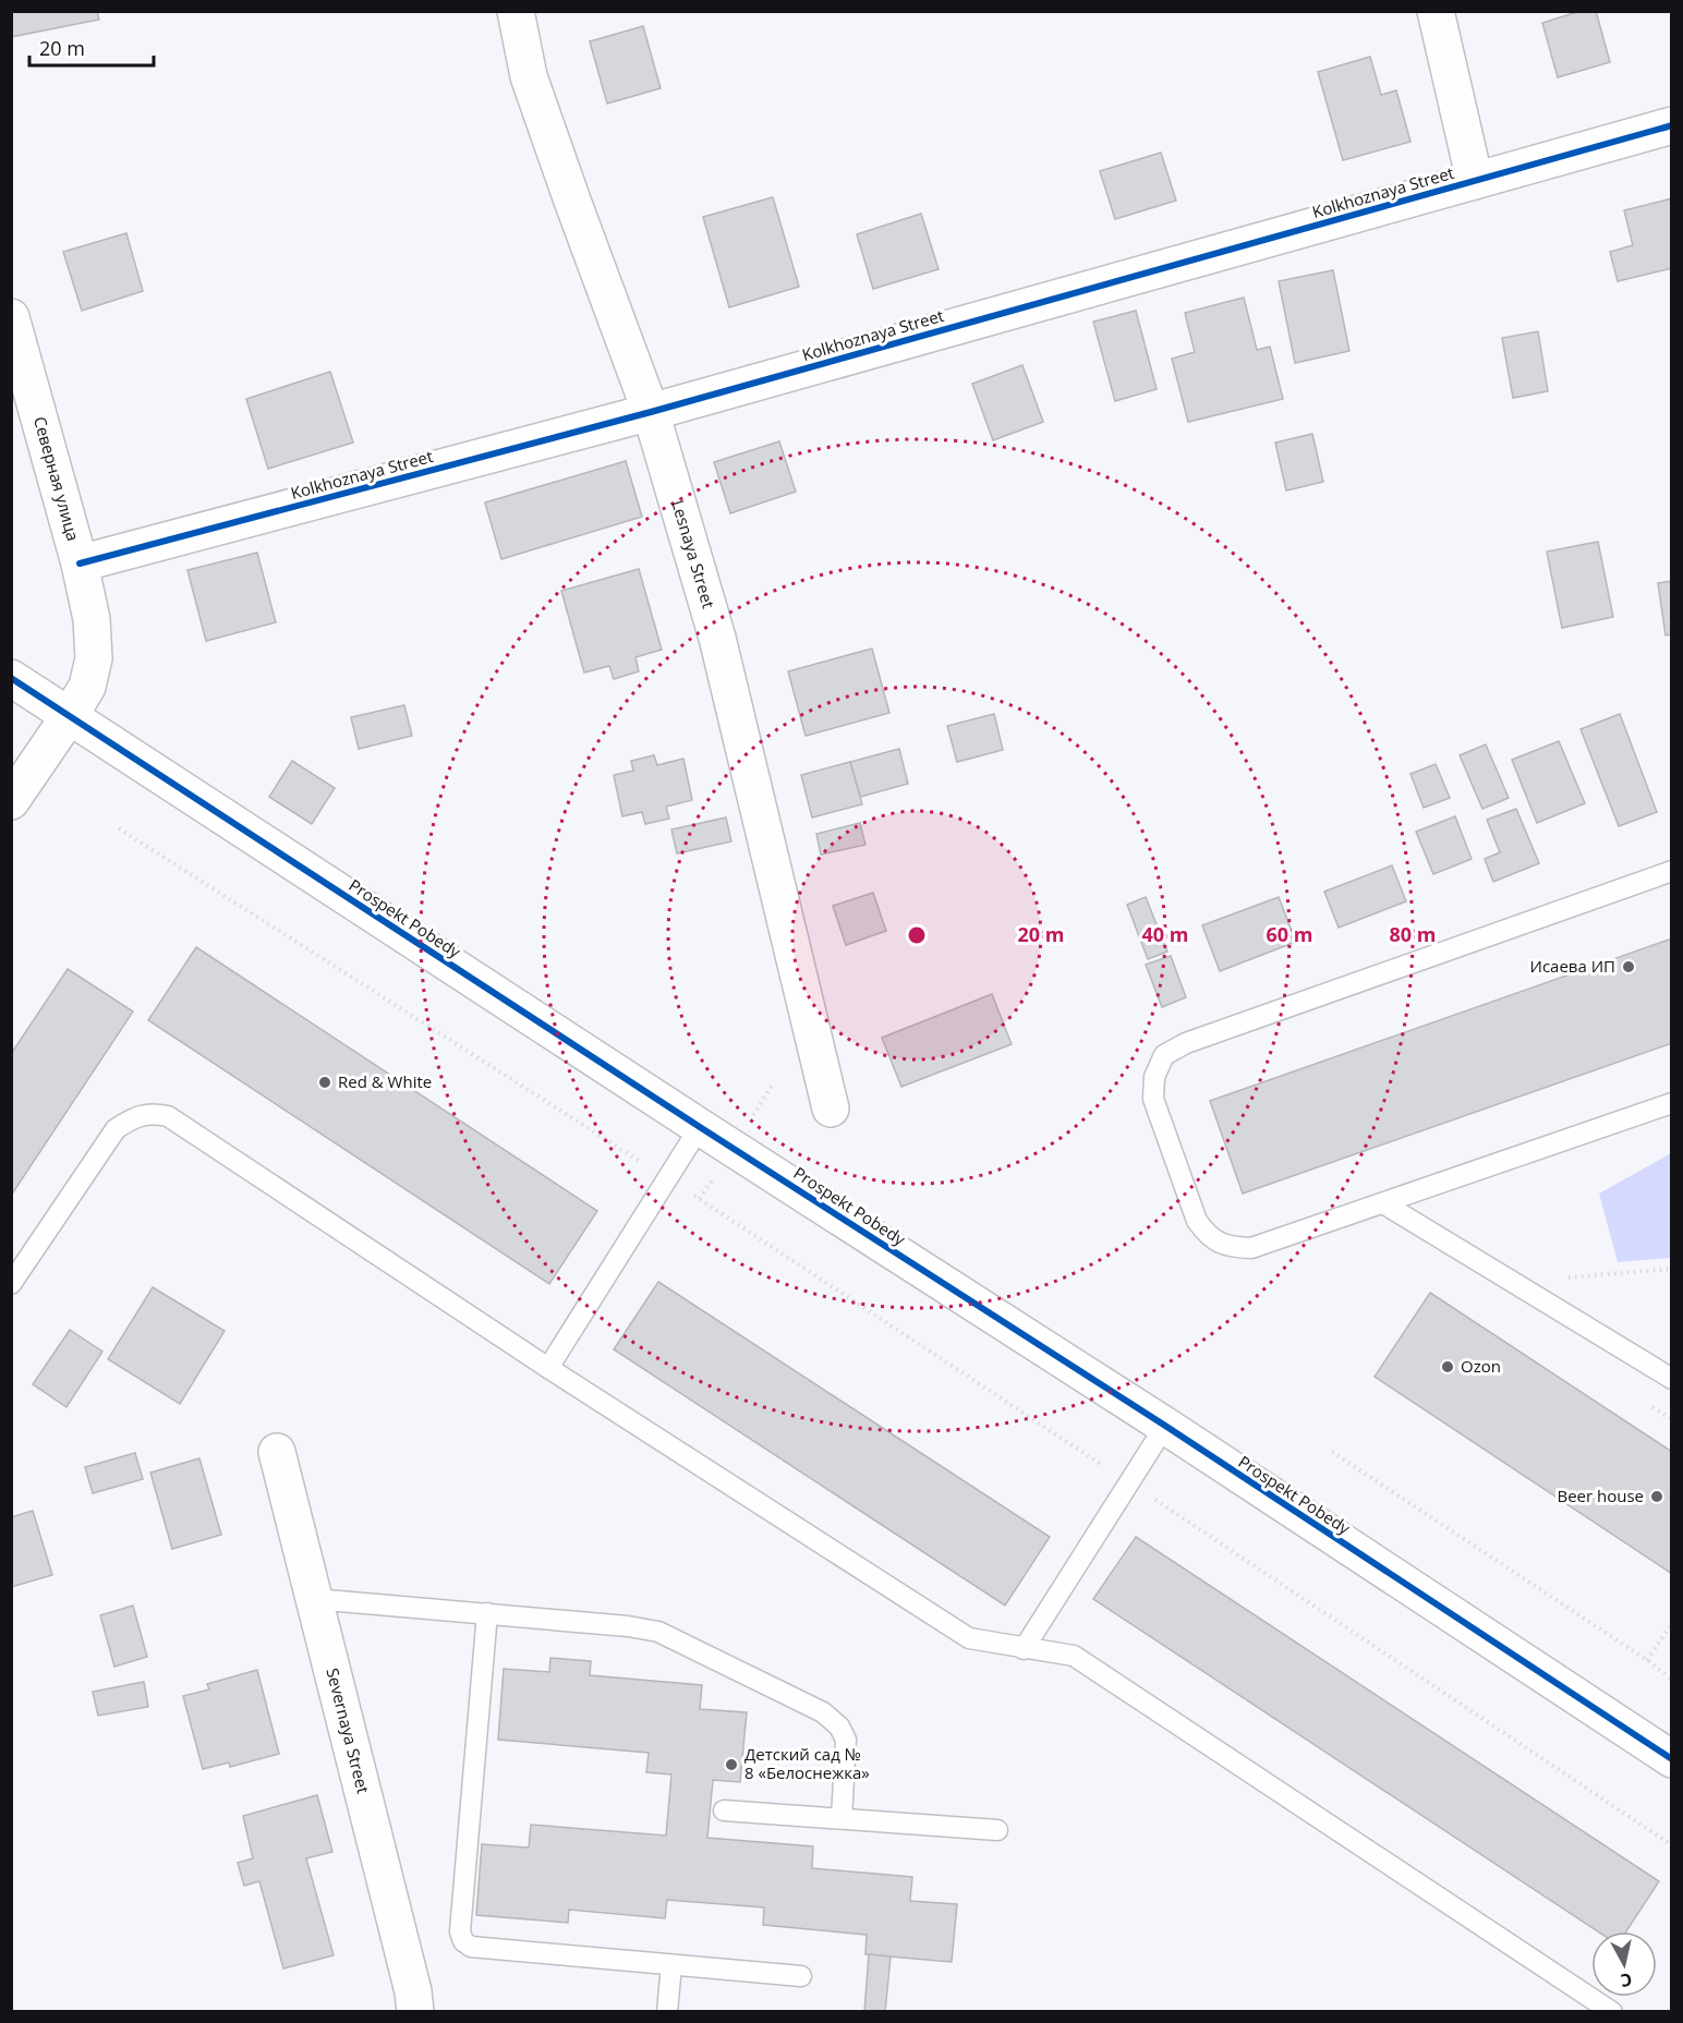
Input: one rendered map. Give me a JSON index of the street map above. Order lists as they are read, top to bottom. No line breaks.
{"streets":{"street":["Kolkhoznaya Street","Северная улица","Lesnaya Street","Prospekt Pobedy","Severnaya Street"]},"crossings":[["Kolkhoznaya Street","Северная улица"],["Kolkhoznaya Street","Lesnaya Street"],["Северная улица","Prospekt Pobedy"]],"places":["Исаева ИП","Red & White","Ozon","Beer house","Детский сад № 8 «Белоснежка»"],"scale_bar":"20 m","north":"bottom","rings":["20 m","40 m","60 m","80 m"]}
